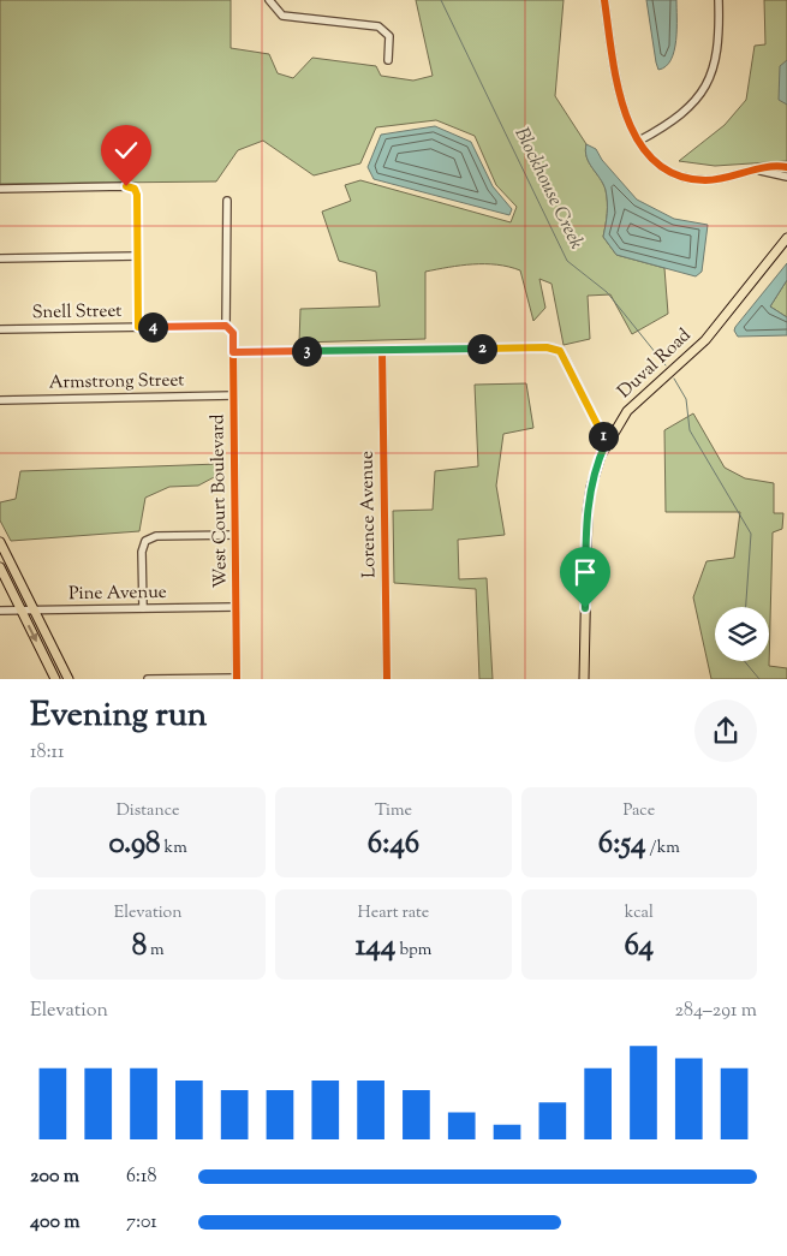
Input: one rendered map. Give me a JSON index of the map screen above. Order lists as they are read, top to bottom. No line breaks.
{"streets":{"main road":["Duval Road"],"street":["Snell Street","Armstrong Street","West Court Boulevard","Lorence Avenue","Pine Avenue"]},"crossings":[["Snell Street","West Court Boulevard"],["Armstrong Street","West Court Boulevard"],["West Court Boulevard","Pine Avenue"]],"water":["Blockhouse Creek"],"page":{"pins":["4","2","3","1"],"heading":["Evening run","18:11"],"stats":[["Distance","0.98 km"],["Time","6:46"],["Pace","6:54 /km"],["Elevation","8 m"],["Heart rate","144 bpm"],["kcal","64"]],"chart":["Elevation","284–291 m"],"list":[{"name":"200 m","note":"6:18"},{"name":"400 m","note":"7:01"}]}}
